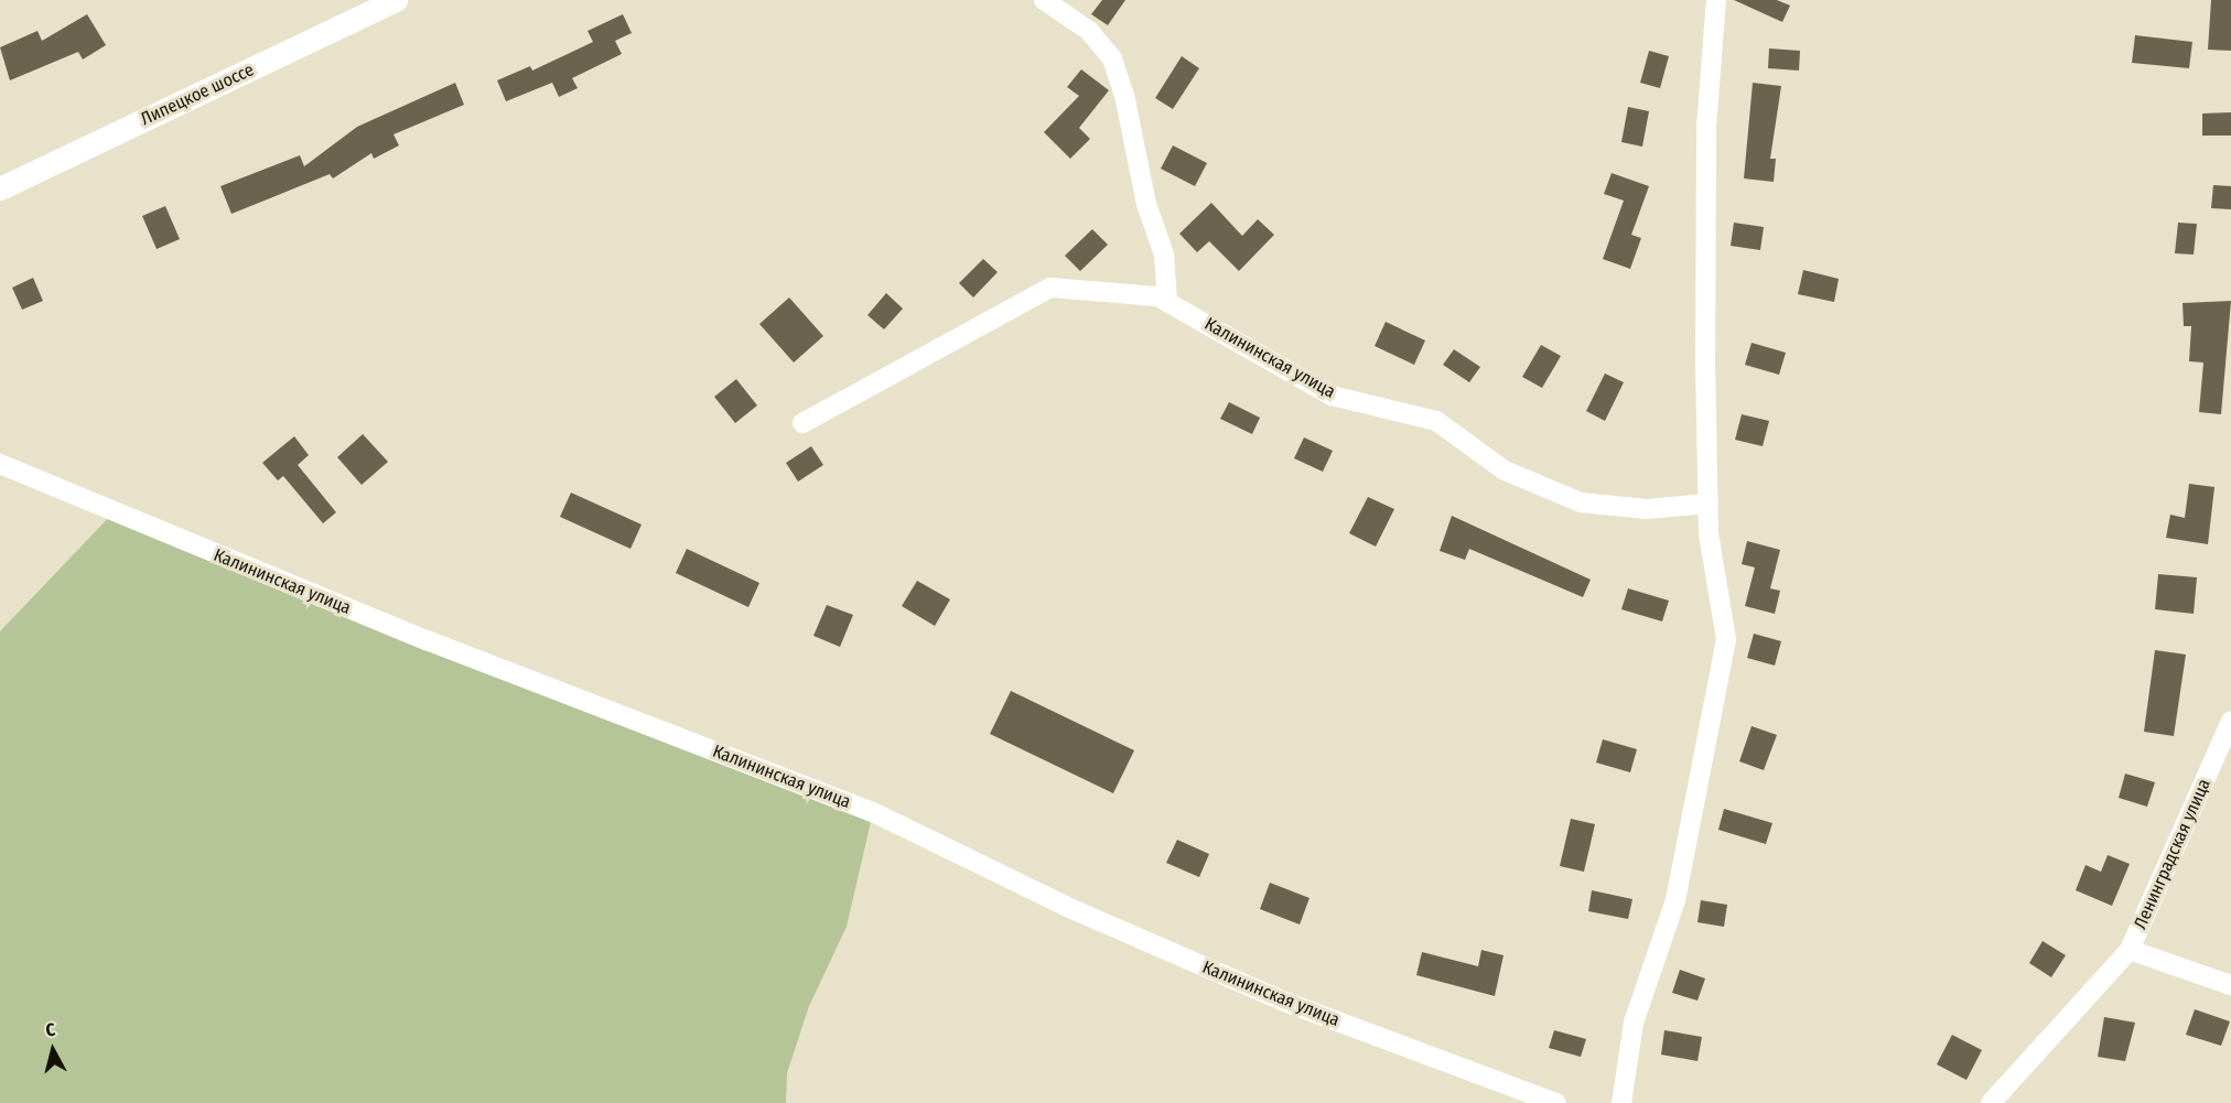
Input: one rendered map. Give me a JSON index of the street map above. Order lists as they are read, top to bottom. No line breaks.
{"streets":{"street":["Липецкое шоссе","Калининская улица","Ленинградская улица"]},"north":"top"}
